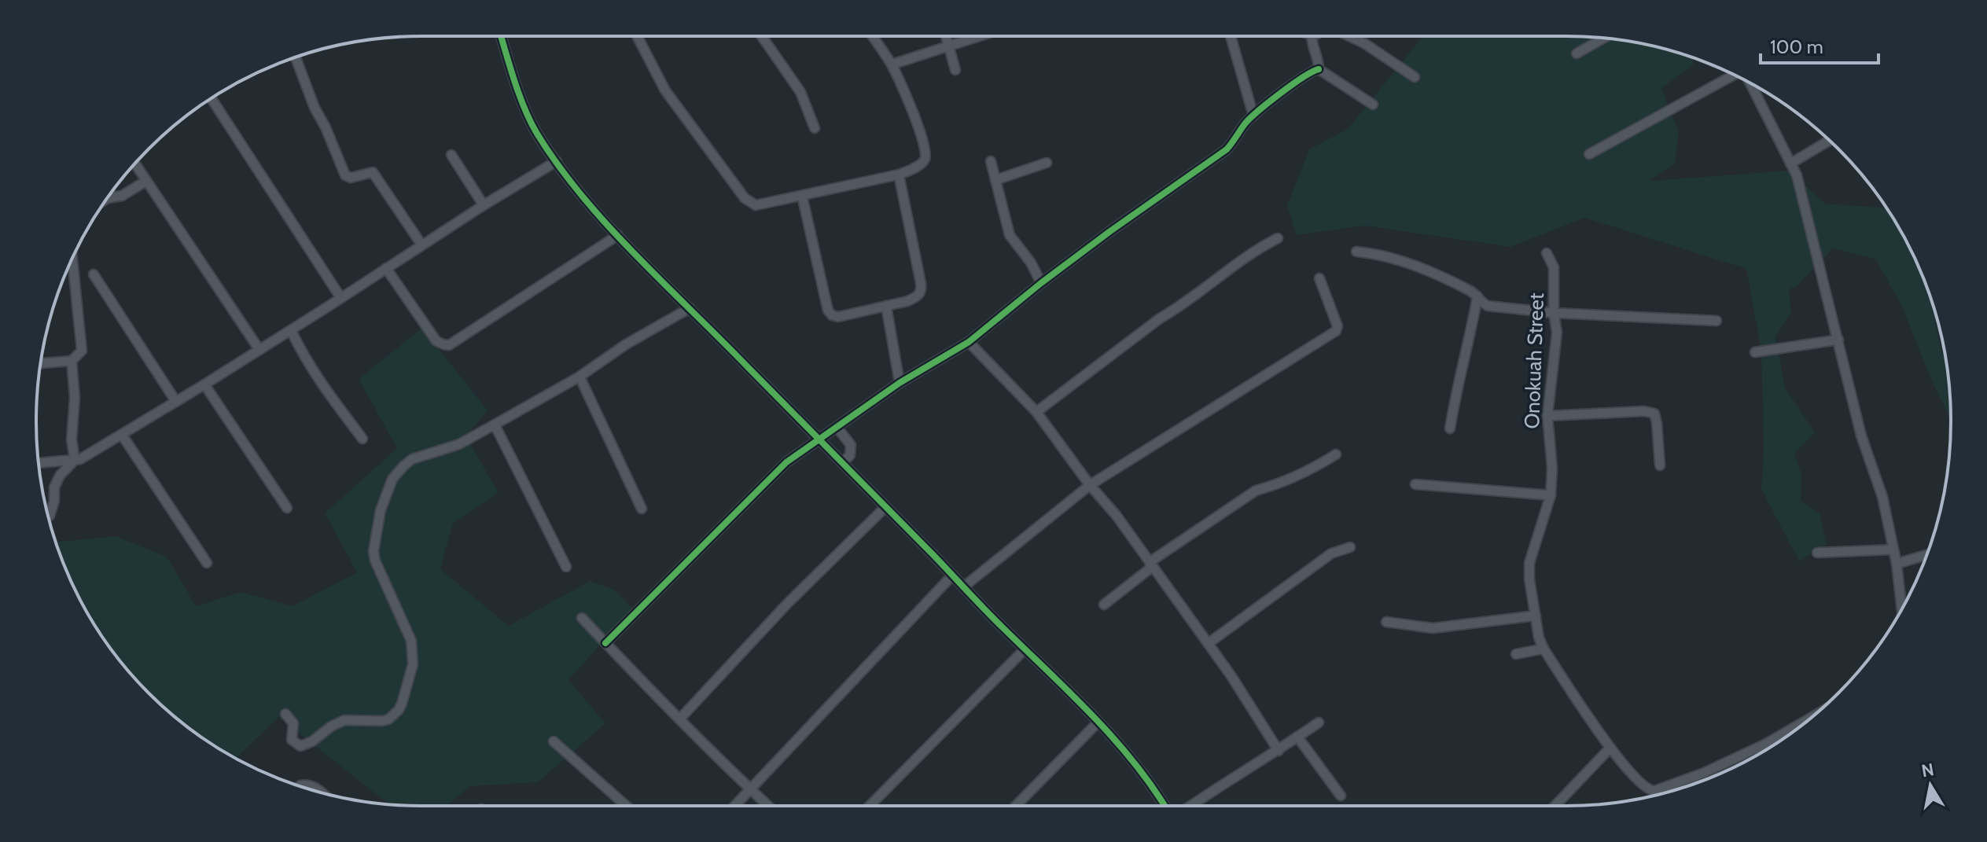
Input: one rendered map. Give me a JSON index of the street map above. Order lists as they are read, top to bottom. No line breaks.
{"streets":{"street":["Onokuah Street"]},"scale_bar":"100 m","north":"top"}
